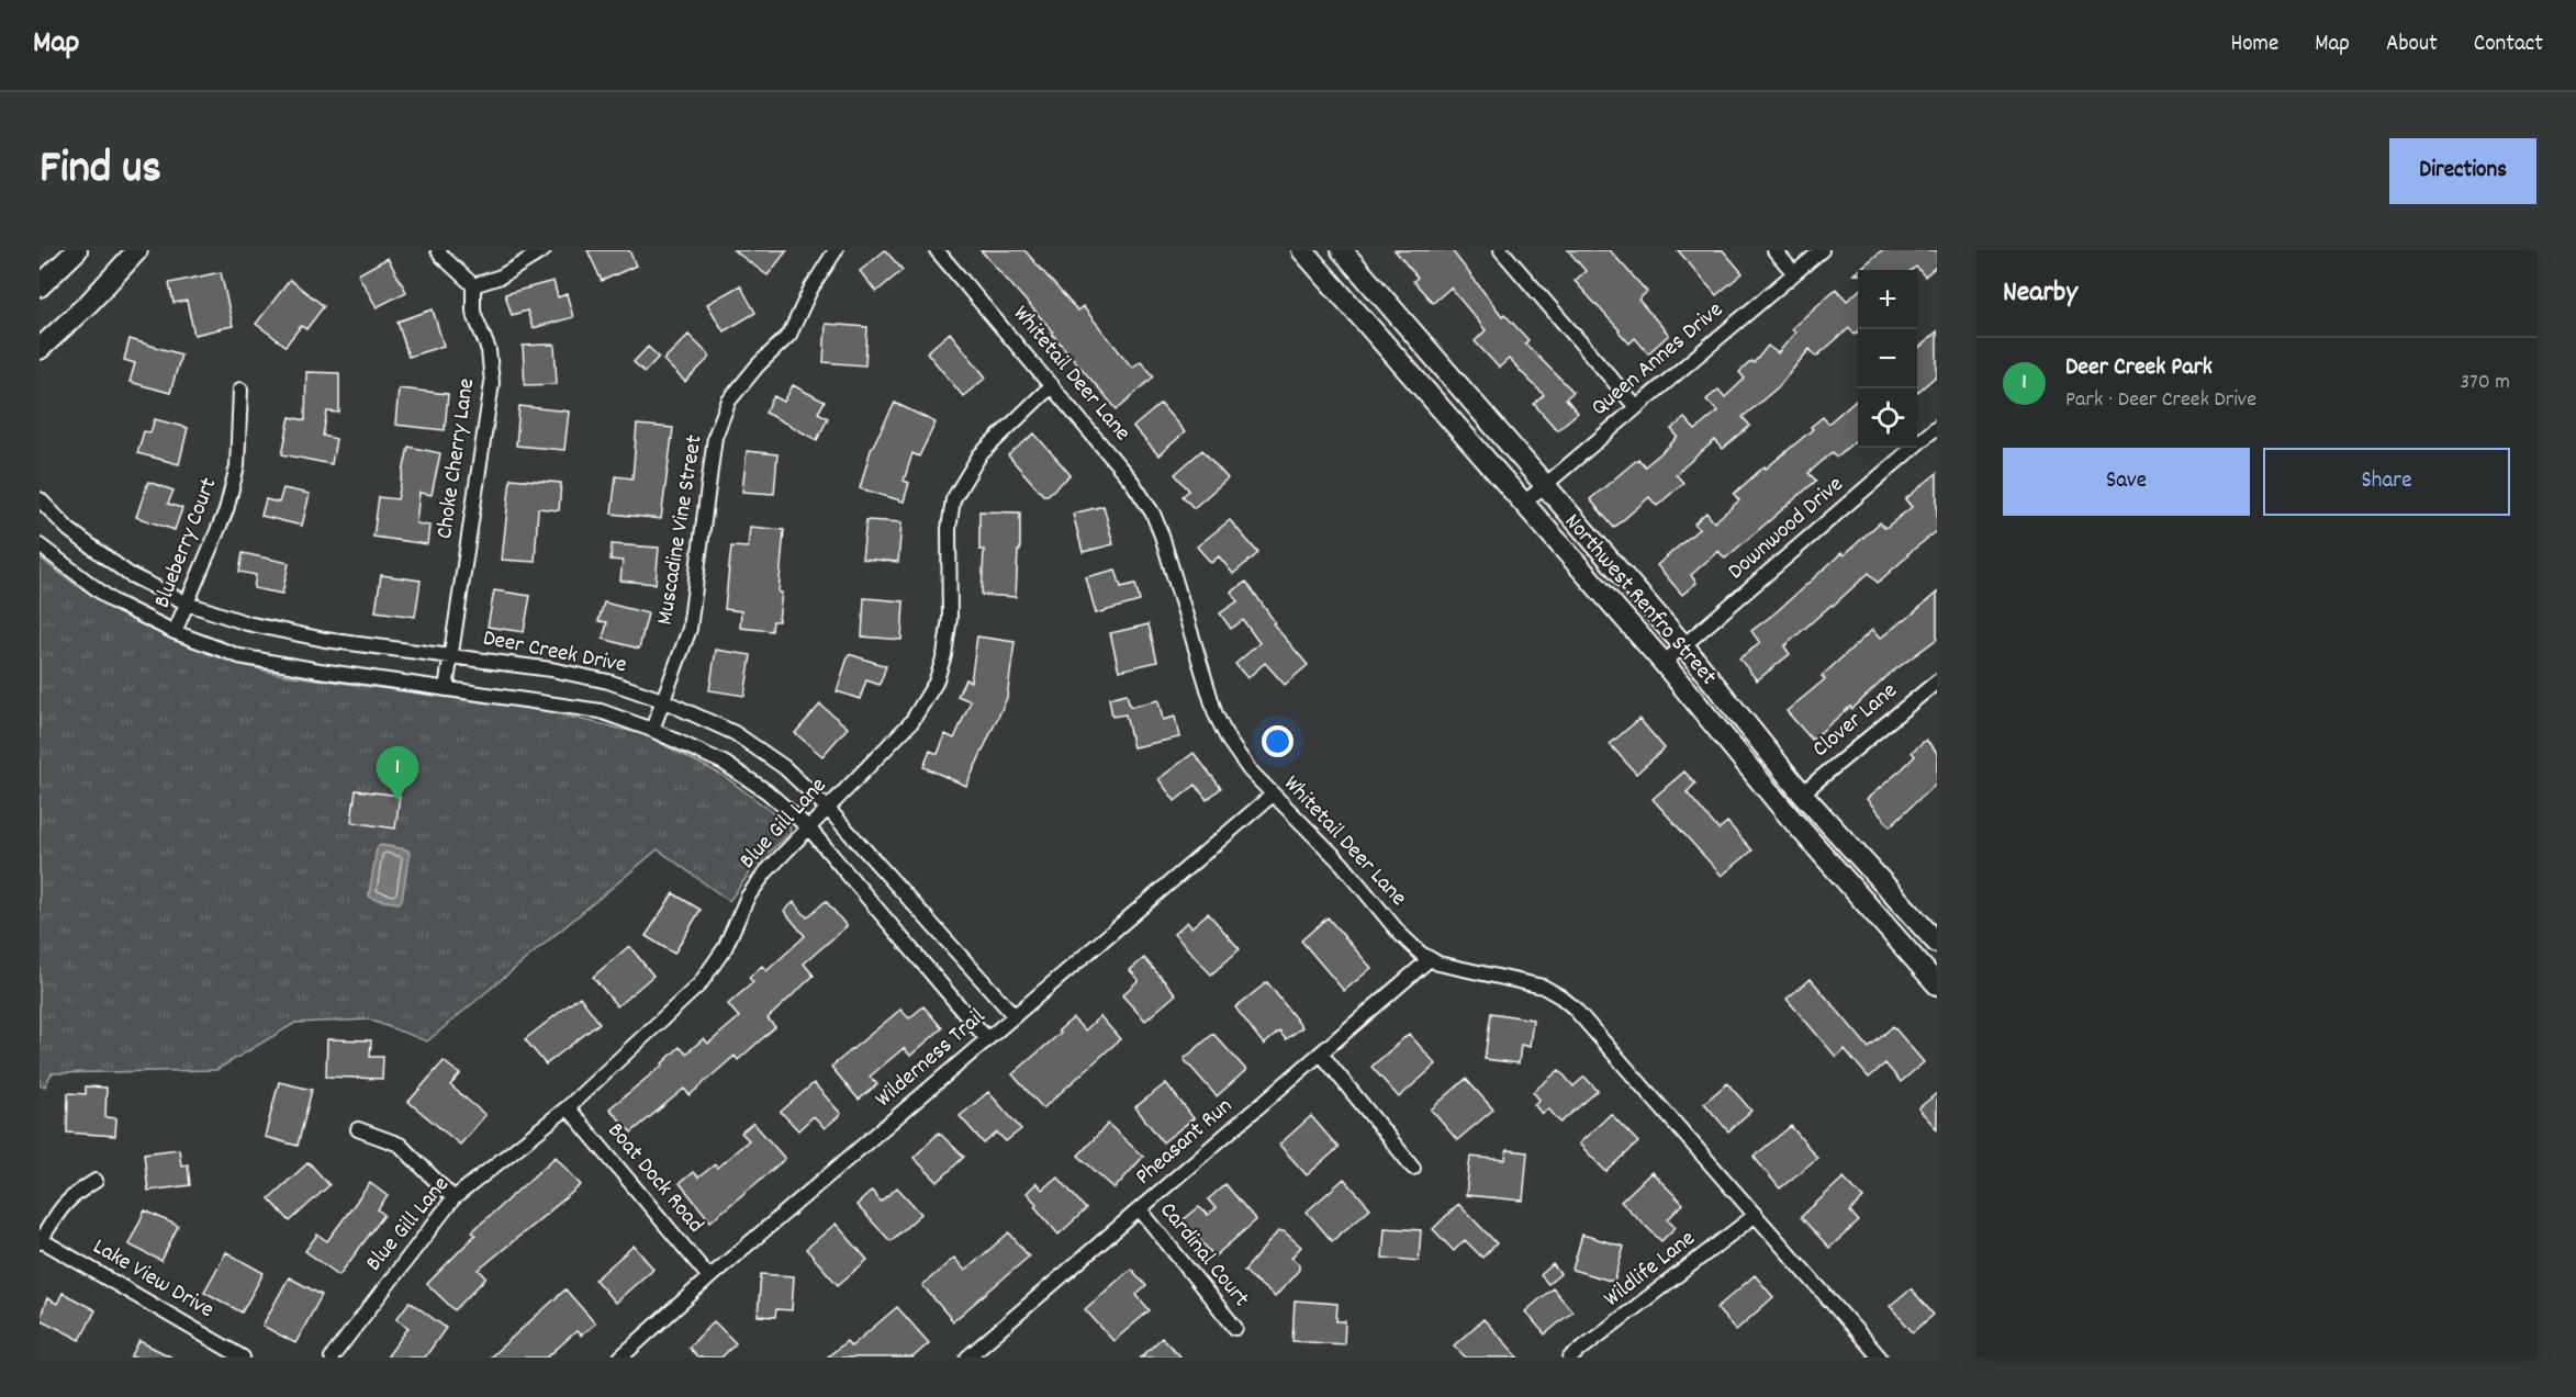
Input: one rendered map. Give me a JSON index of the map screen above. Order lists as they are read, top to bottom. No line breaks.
{"streets":{"main road":["Northwest Renfro Street"],"street":["Queen Annes Drive","Whitetail Deer Lane","Choke Cherry Lane","Downwood Drive","Muscadine Vine Street","Blueberry Court","Deer Creek Drive","Clover Lane","Blue Gill Lane","Wilderness Trail","Pheasant Run","Boat Dock Road","Cardinal Court","Wildlife Lane","Lake View Drive"]},"crossings":[["Queen Annes Drive","Northwest Renfro Street"],["Whitetail Deer Lane","Blue Gill Lane"],["Whitetail Deer Lane","Wilderness Trail"],["Whitetail Deer Lane","Pheasant Run"],["Whitetail Deer Lane","Wildlife Lane"],["Choke Cherry Lane","Deer Creek Drive"],["Downwood Drive","Northwest Renfro Street"],["Muscadine Vine Street","Deer Creek Drive"],["Blueberry Court","Deer Creek Drive"],["Northwest Renfro Street","Clover Lane"],["Deer Creek Drive","Blue Gill Lane"],["Deer Creek Drive","Wilderness Trail"],["Blue Gill Lane","Boat Dock Road"],["Wilderness Trail","Boat Dock Road"],["Pheasant Run","Cardinal Court"]],"page":{"header":"Map","nav":["Home","Map","About","Contact"],"title":"Find us","buttons":["Directions",["Save","Share"]],"heading":"Nearby","map_buttons":["+","−"],"list":[{"mark":"1","name":"Deer Creek Park","note":"Park · Deer Creek Drive","value":"370 m"}],"pins":"1"}}
